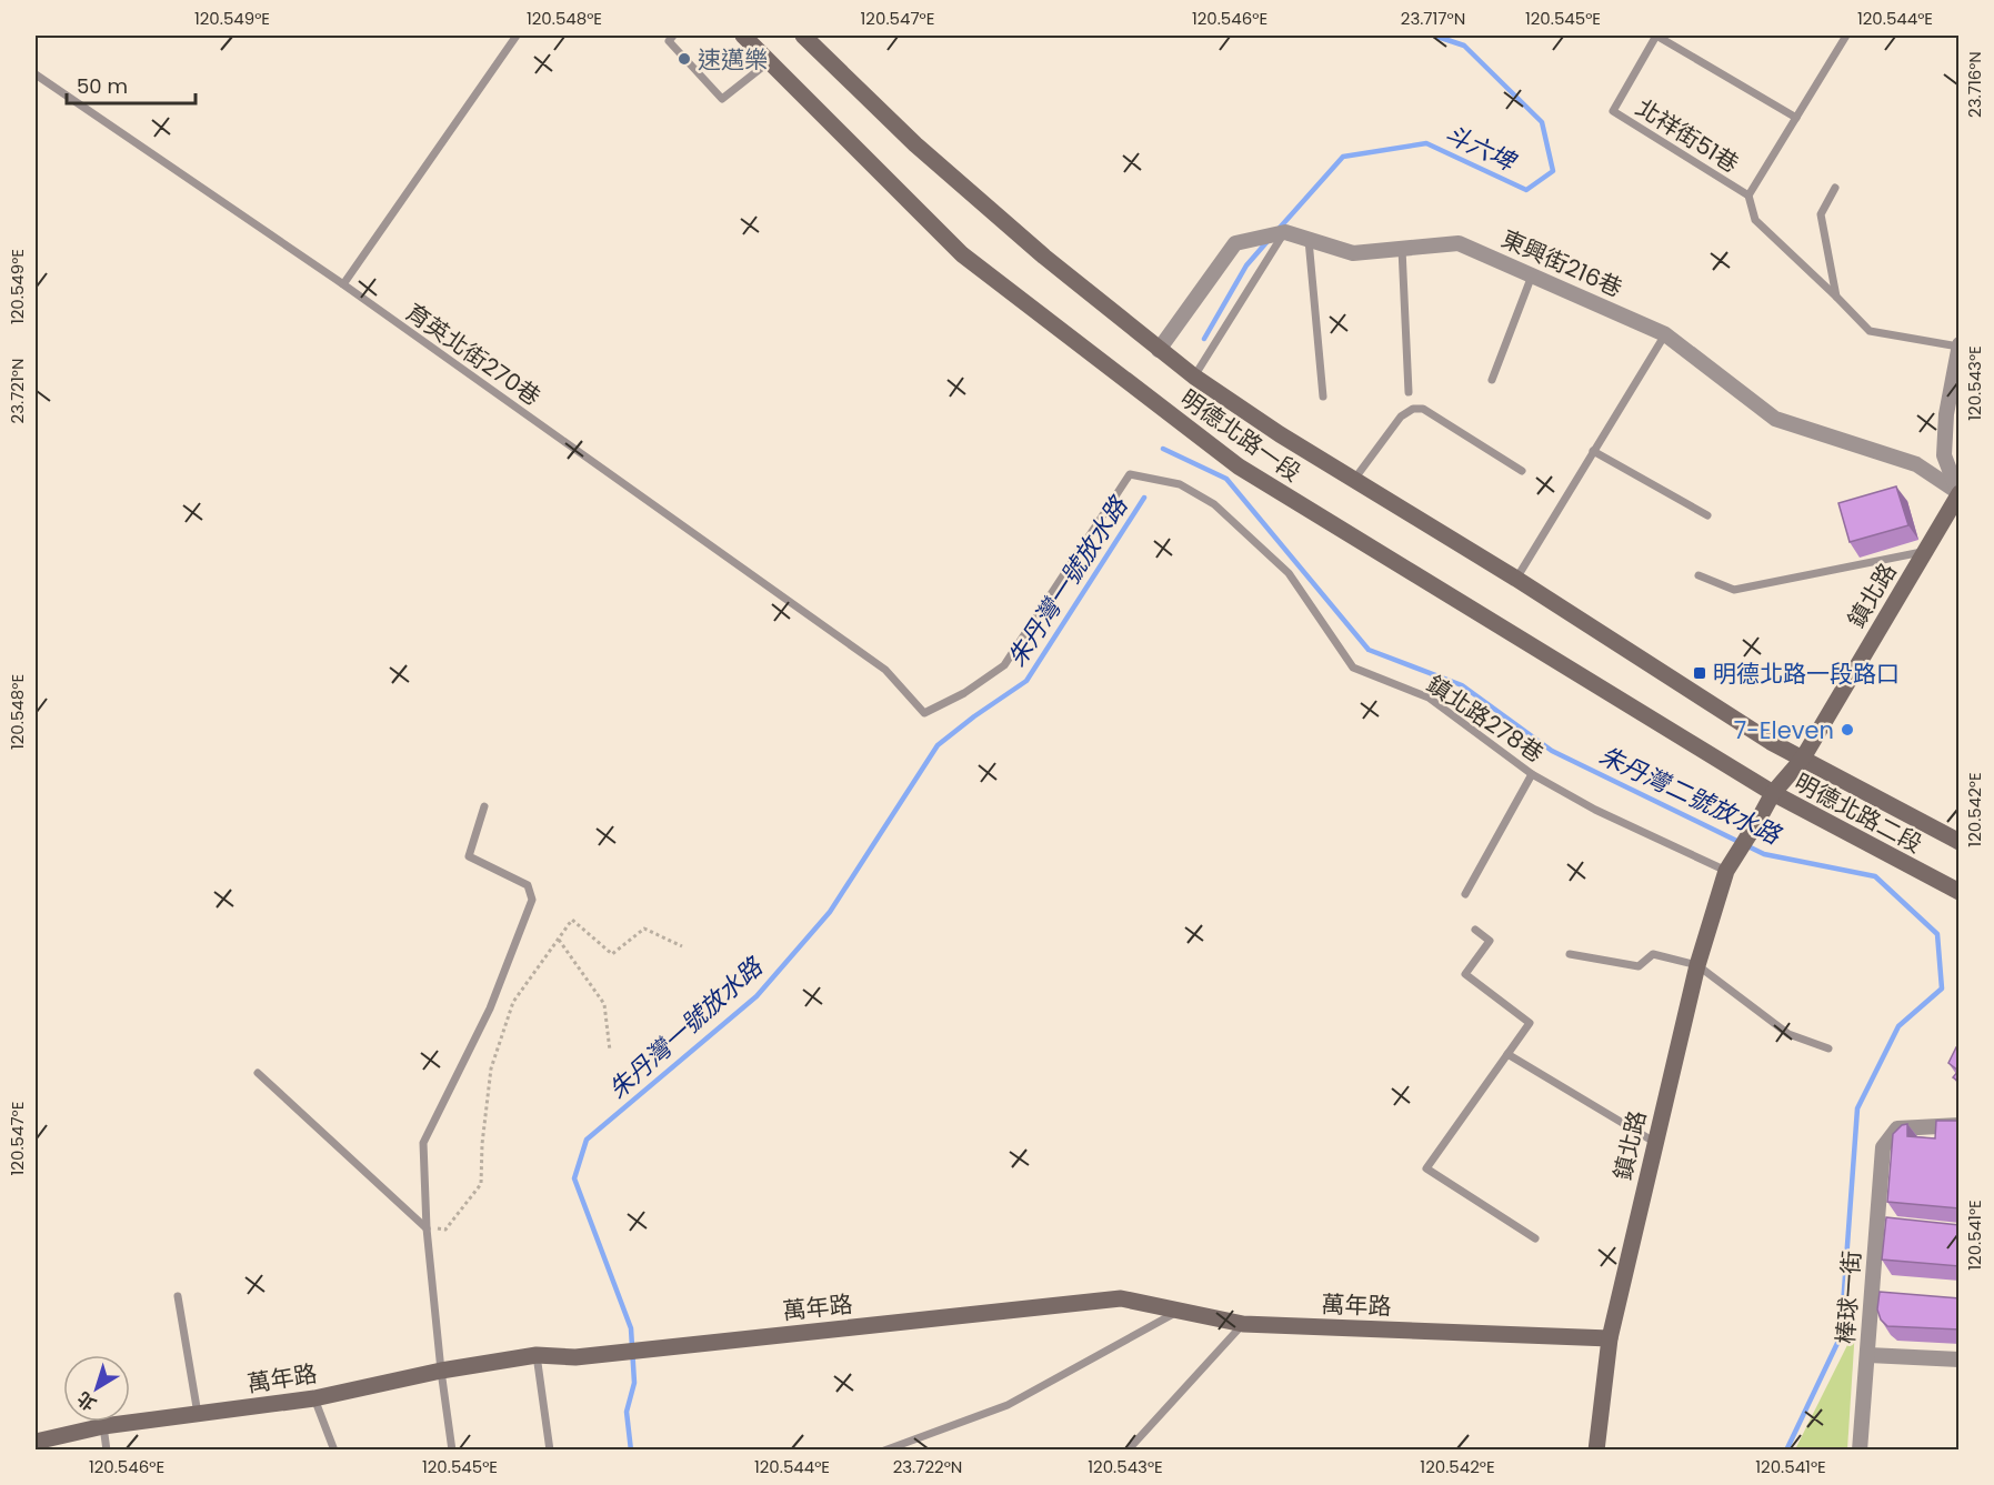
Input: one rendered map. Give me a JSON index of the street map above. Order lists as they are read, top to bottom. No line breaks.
{"streets":{"street":["東興街216巷","明德北路一段","鎮北路","明德北路二段","棒球一街","萬年路"],"lane":["北祥街51巷","育英北街270巷","鎮北路278巷"]},"crossings":[["東興街216巷","鎮北路"],["育英北街270巷","鎮北路278巷"],["明德北路一段","鎮北路"],["明德北路一段","明德北路二段"],["鎮北路","鎮北路278巷"],["鎮北路","明德北路二段"],["鎮北路","萬年路"]],"water":["斗六埤","朱丹灣一號放水路","朱丹灣二號放水路"],"places":{"other":["速邁樂","7-Eleven"],"transit":["明德北路一段路口"]},"scale_bar":"50 m","north":"bottom left","coordinates":["120.549°E","120.548°E","120.547°E","120.546°E","23.717°N","120.545°E","120.544°E","23.716°N","120.543°E","23.721°N","120.542°E","120.541°E","23.722°N"]}
